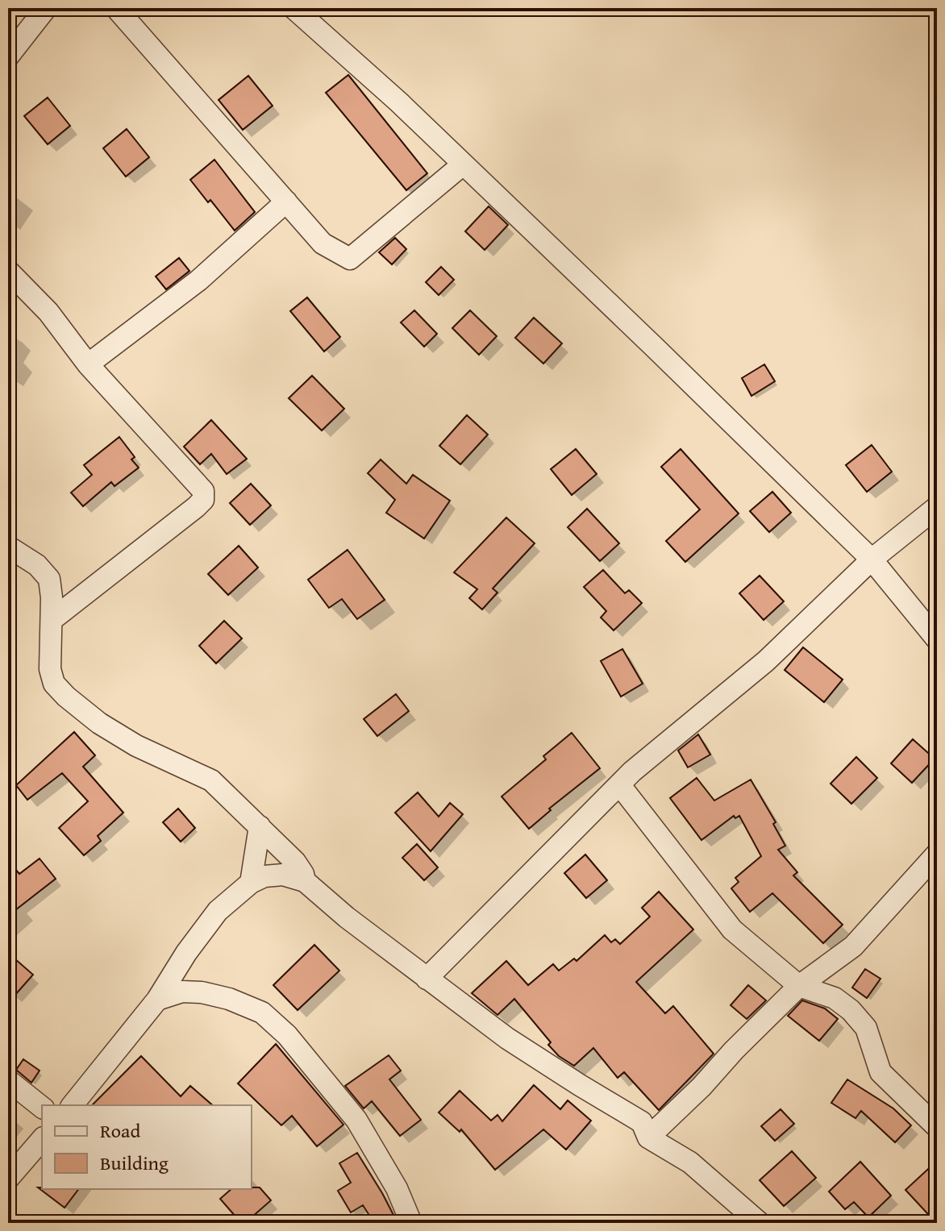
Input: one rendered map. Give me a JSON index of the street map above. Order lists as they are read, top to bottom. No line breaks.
{"legend":["Road","Building"]}
